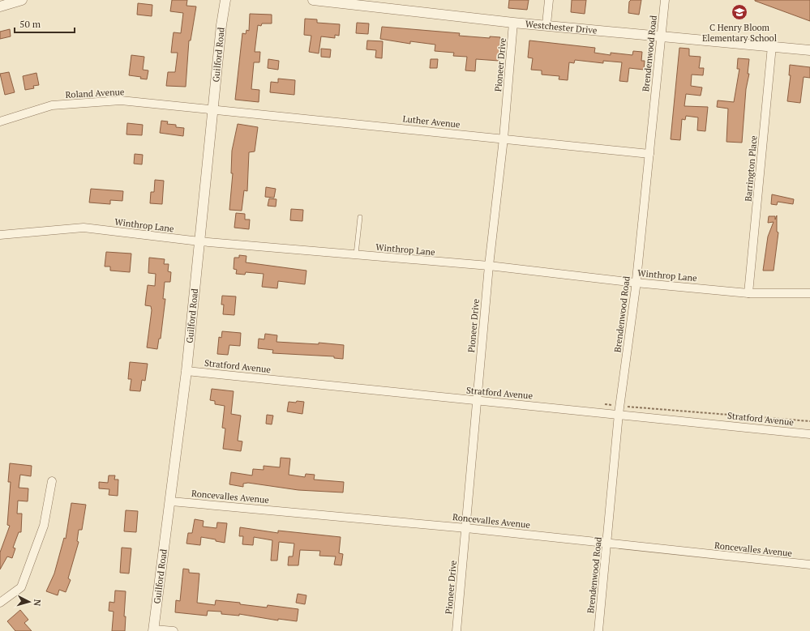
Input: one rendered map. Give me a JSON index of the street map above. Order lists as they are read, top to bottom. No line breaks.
{"streets":{"street":["Westchester Drive","Brendenwood Road","Guilford Road","Pioneer Drive","Roland Avenue","Luther Avenue","Barrington Place","Winthrop Lane","Stratford Avenue","Roncevalles Avenue"]},"crossings":[["Westchester Drive","Brendenwood Road"],["Westchester Drive","Pioneer Drive"],["Westchester Drive","Barrington Place"],["Brendenwood Road","Luther Avenue"],["Brendenwood Road","Winthrop Lane"],["Brendenwood Road","Stratford Avenue"],["Brendenwood Road","Roncevalles Avenue"],["Guilford Road","Roland Avenue"],["Guilford Road","Luther Avenue"],["Guilford Road","Winthrop Lane"],["Guilford Road","Stratford Avenue"],["Guilford Road","Roncevalles Avenue"],["Pioneer Drive","Luther Avenue"],["Pioneer Drive","Winthrop Lane"],["Pioneer Drive","Stratford Avenue"],["Pioneer Drive","Roncevalles Avenue"],["Roland Avenue","Luther Avenue"],["Barrington Place","Winthrop Lane"]],"places":{"school or university":["C Henry Bloom Elementary School"]},"scale_bar":"50 m","north":"right"}
